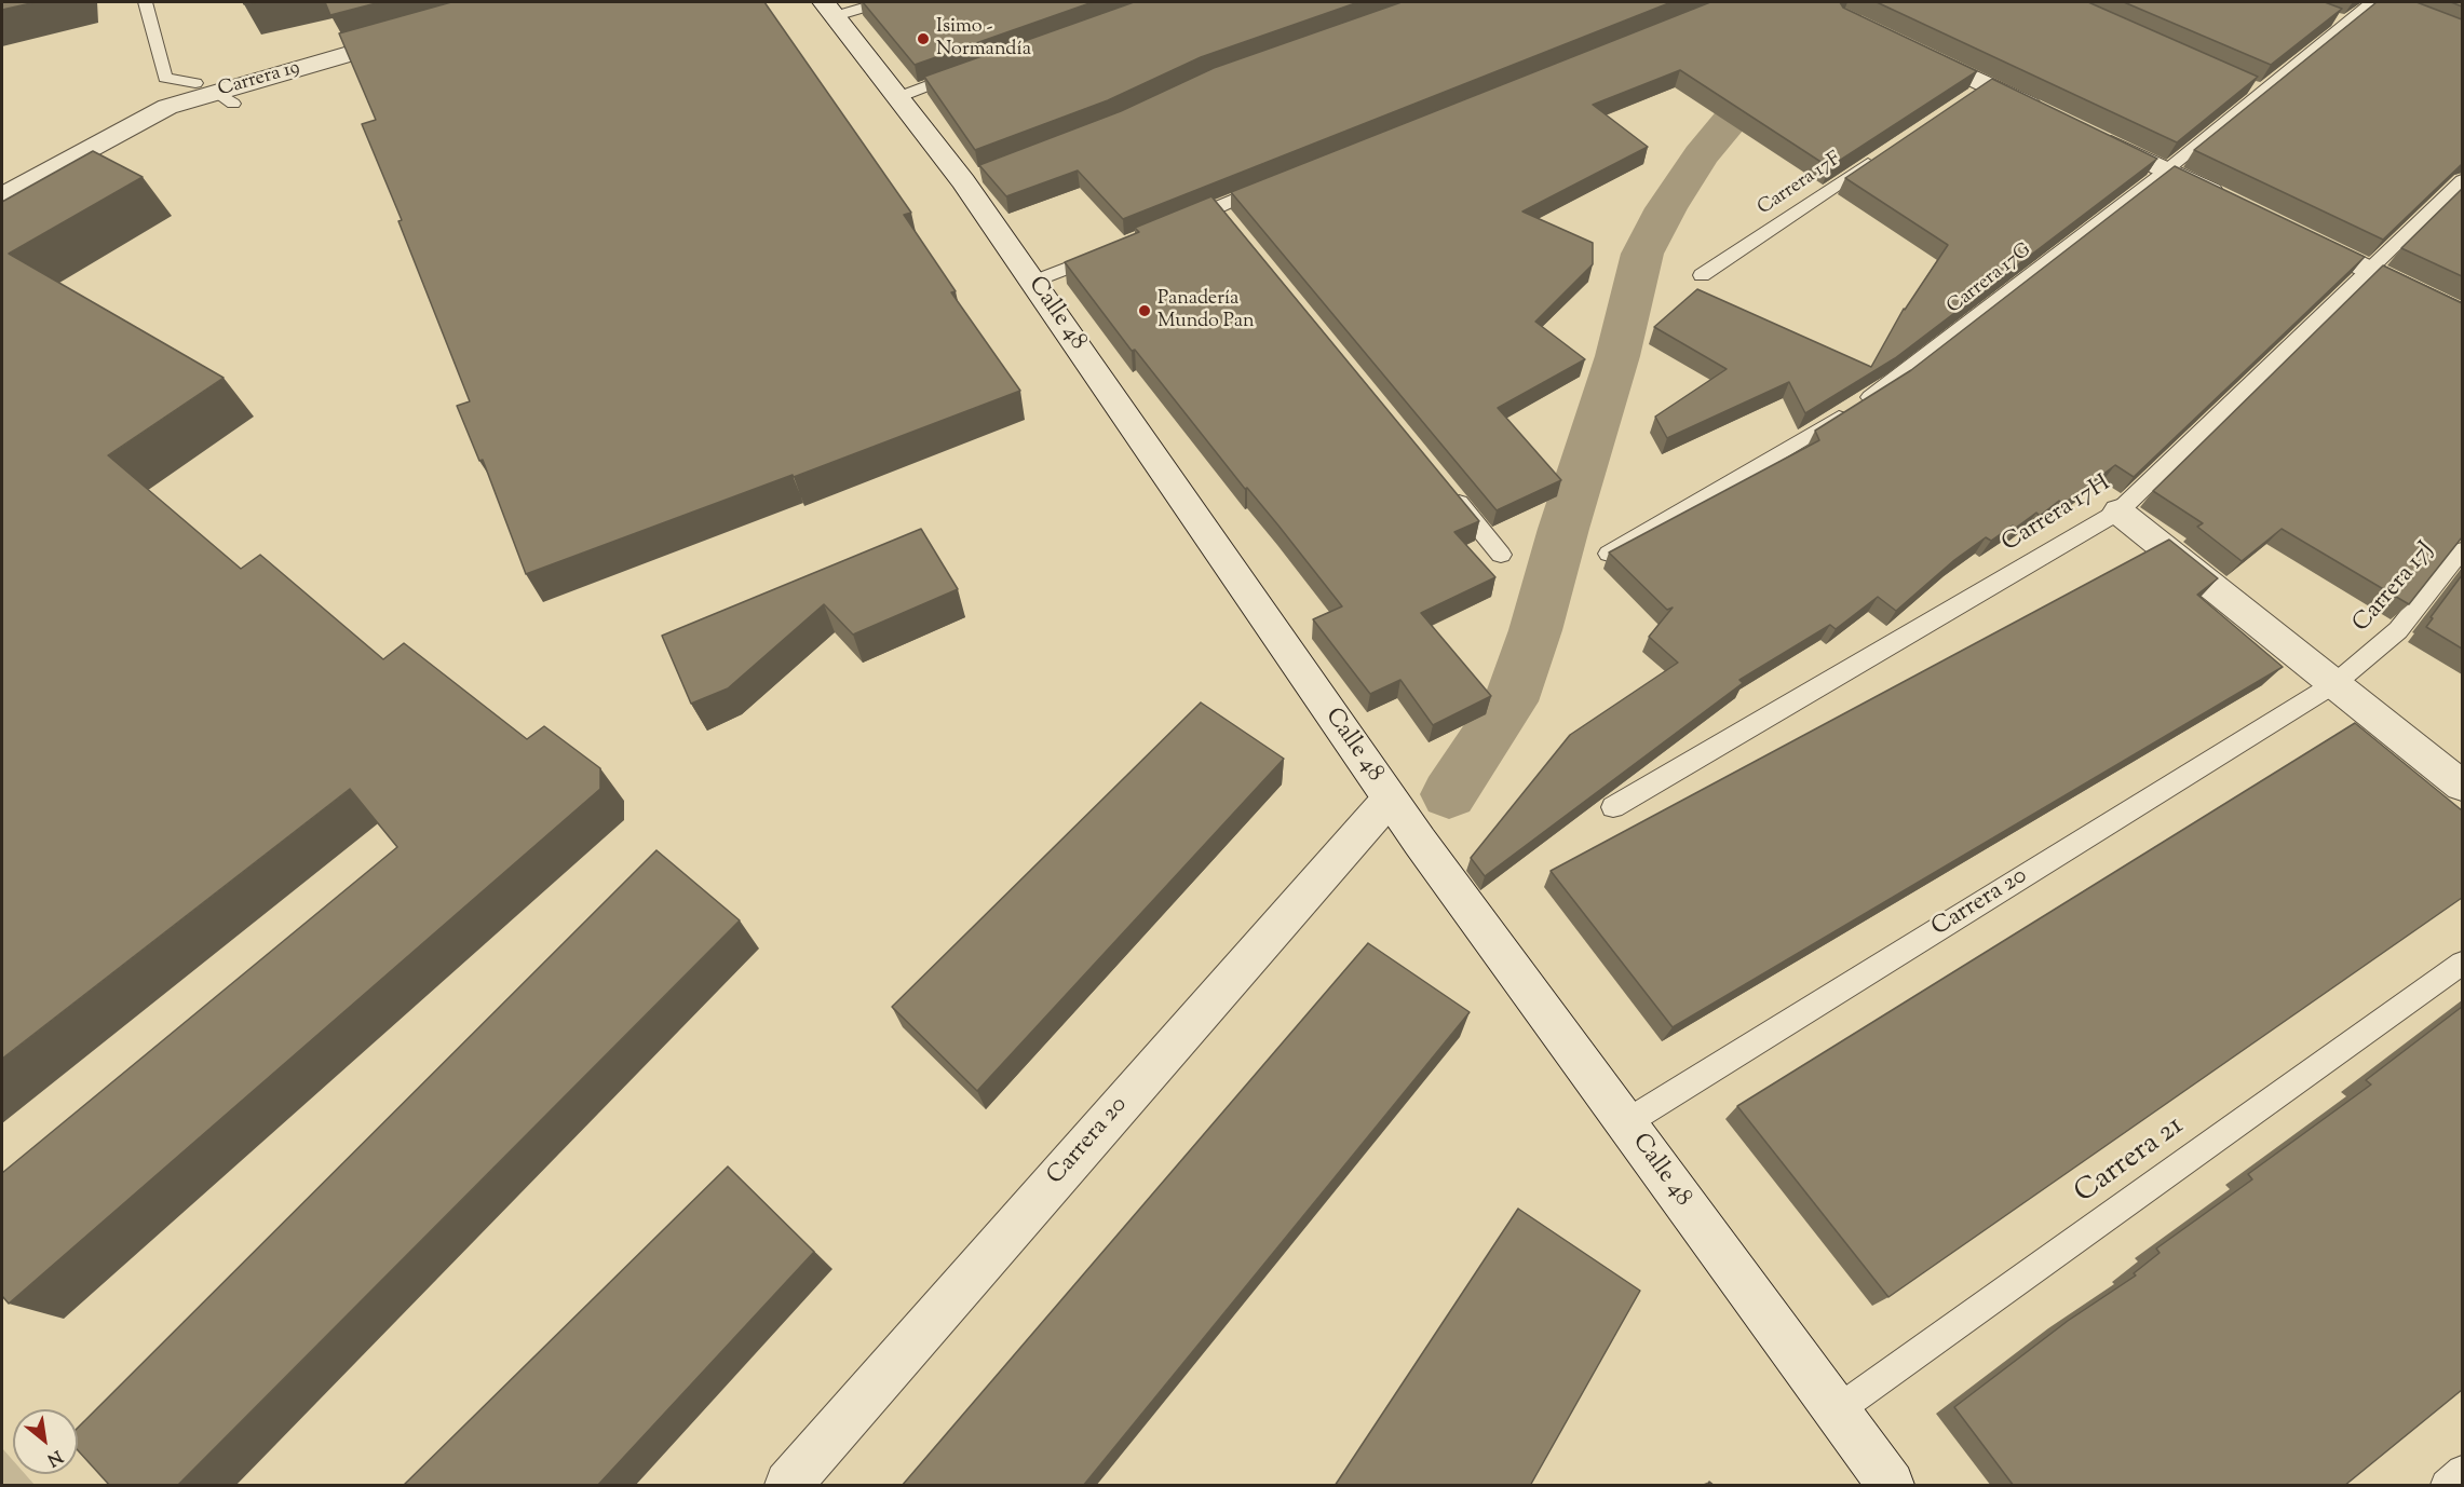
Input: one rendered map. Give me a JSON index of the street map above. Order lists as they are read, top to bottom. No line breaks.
{"streets":{"street":["Carrera 19","Calle 48","Carrera 20"],"lane":["Carrera 17F","Carrera 17G","Carrera 17H","Carrera 17J","Carrera 21"]},"crossings":[["Calle 48","Carrera 20"],["Calle 48","Carrera 21"],["Carrera 17J","Carrera 20"]],"places":["Isimo - Normandía","Panadería Mundo Pan"],"north":"bottom right"}
